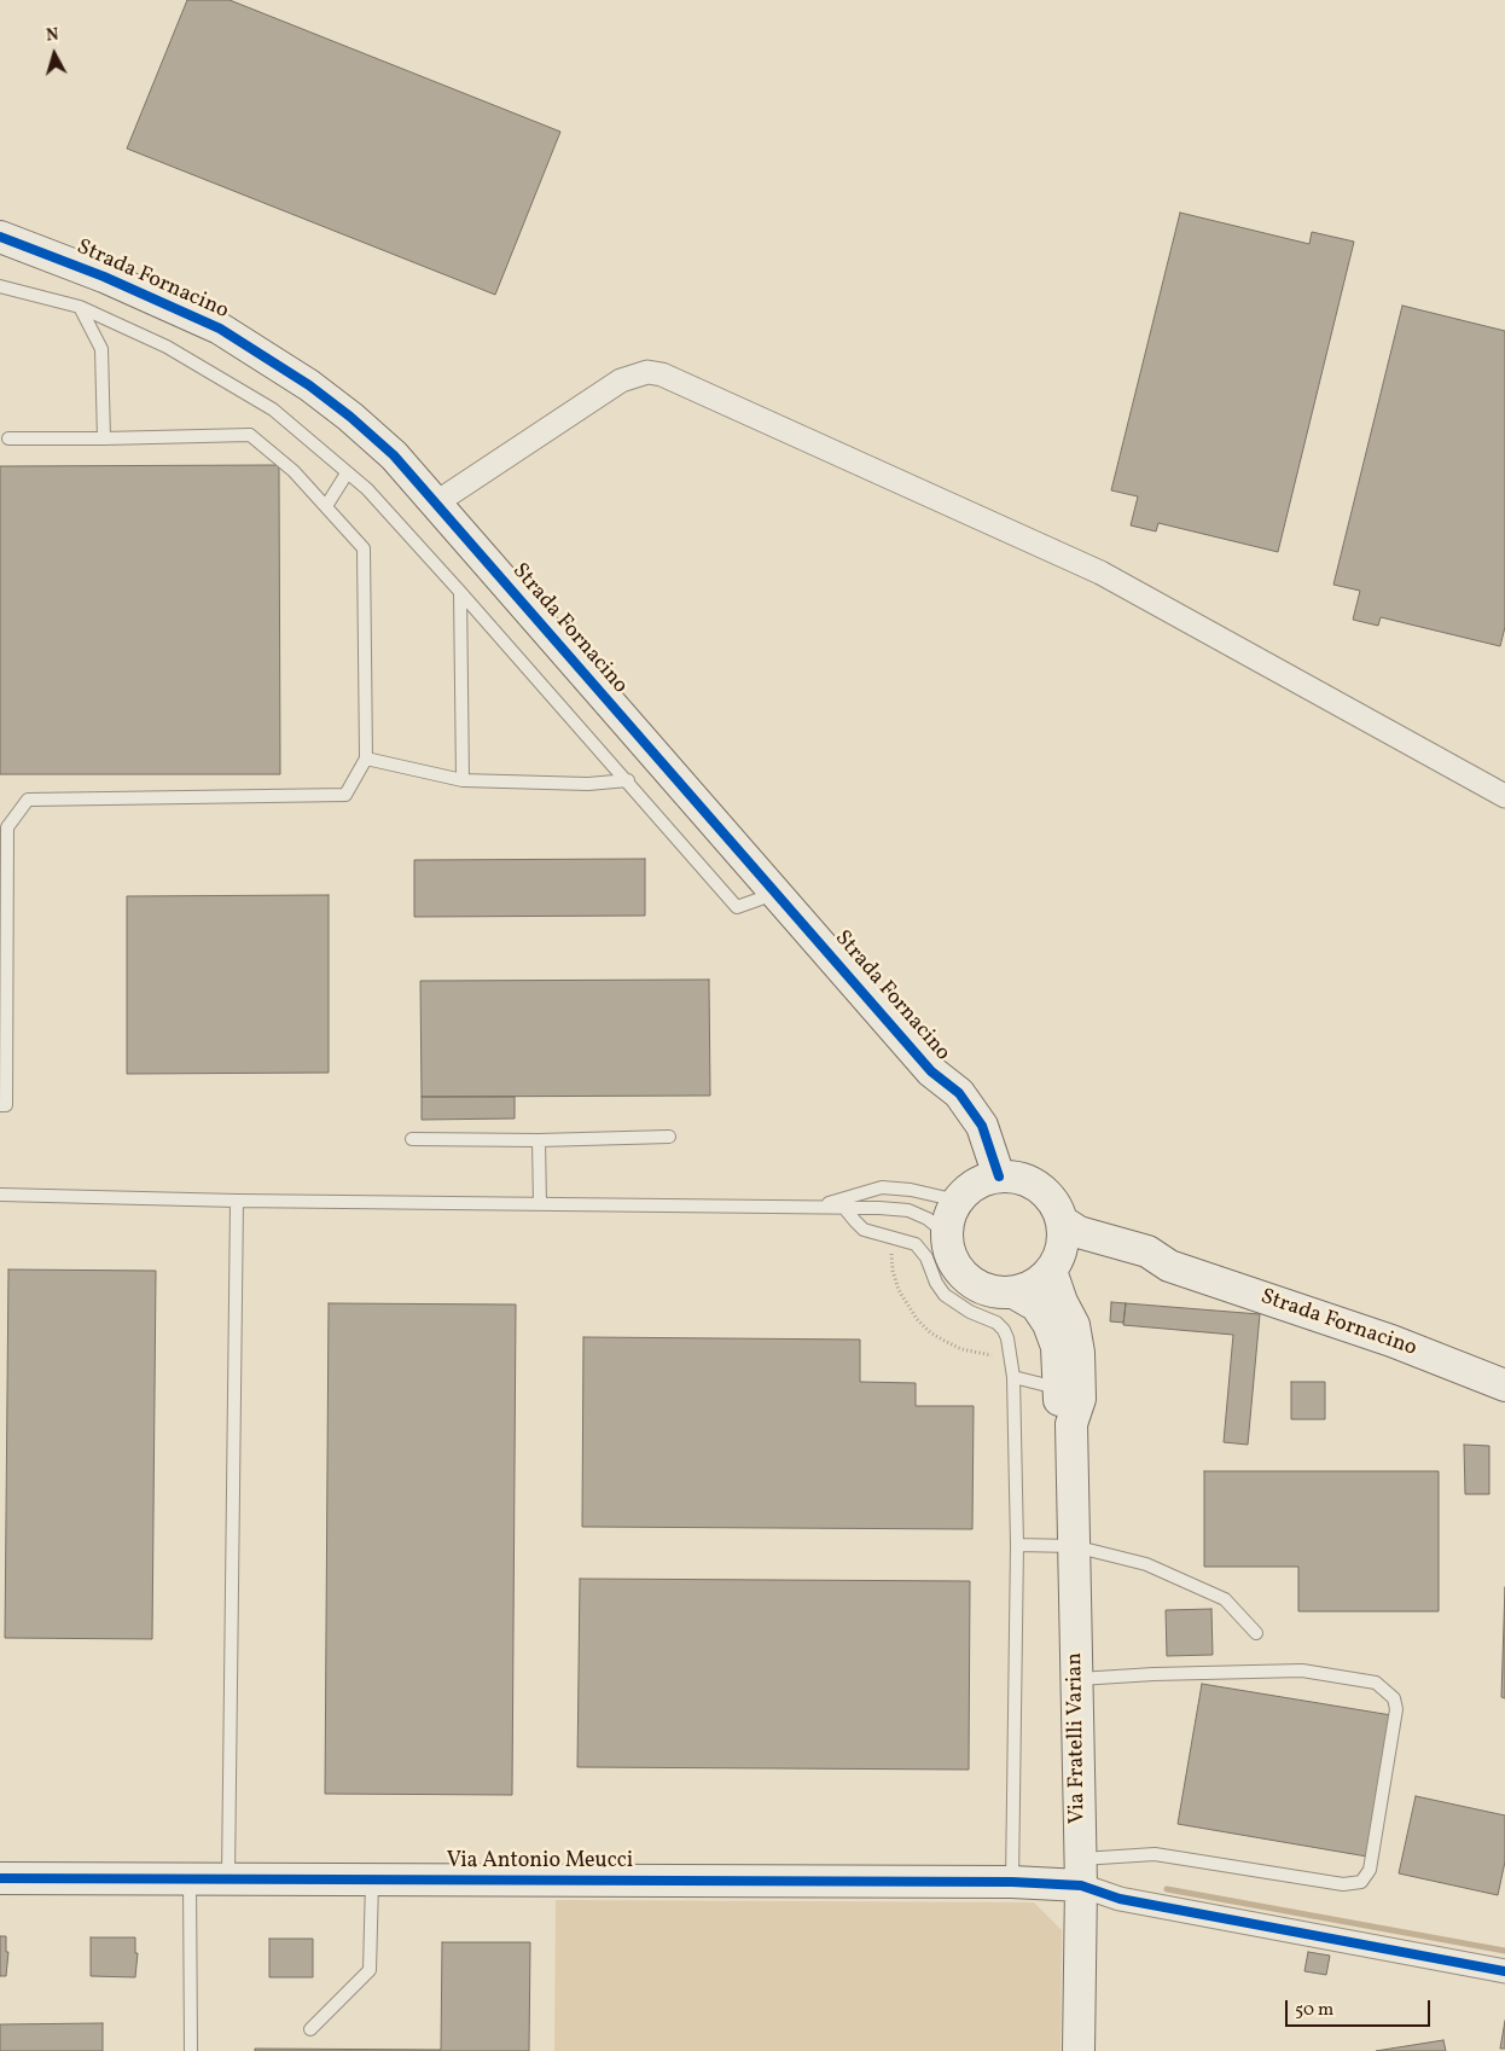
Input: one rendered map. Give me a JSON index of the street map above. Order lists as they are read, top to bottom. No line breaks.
{"streets":{"street":["Strada Fornacino","Via Fratelli Varian","Via Antonio Meucci"]},"crossings":[["Strada Fornacino","Via Fratelli Varian"],["Via Fratelli Varian","Via Antonio Meucci"]],"scale_bar":"50 m","north":"top"}
